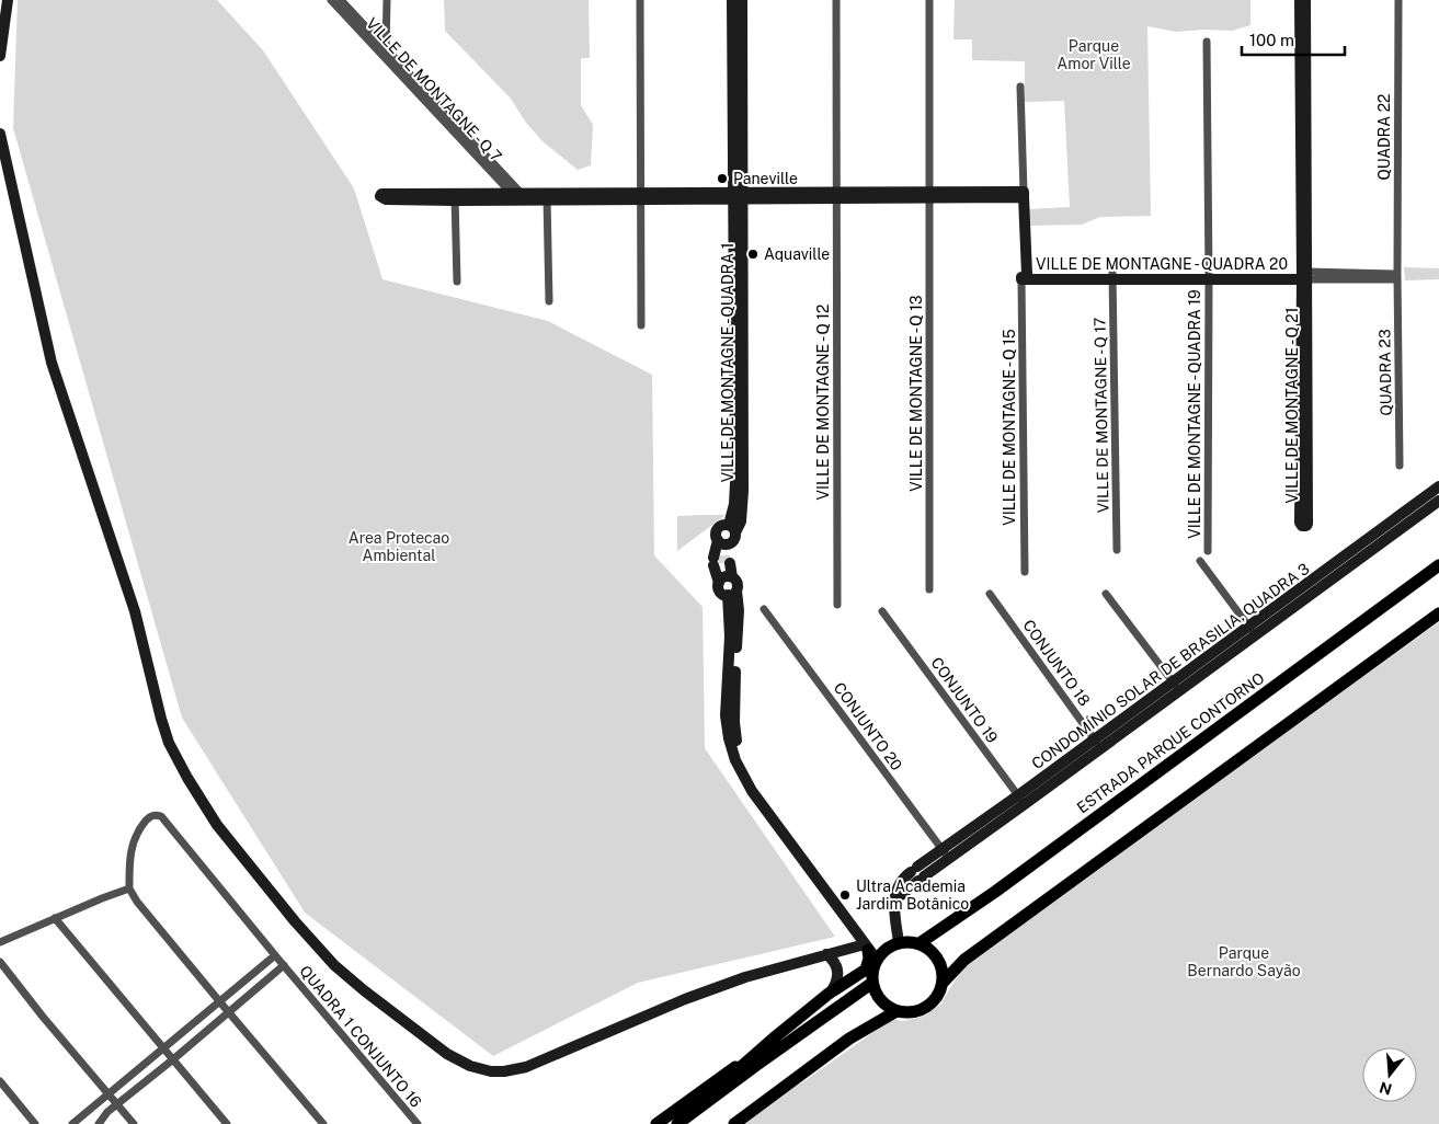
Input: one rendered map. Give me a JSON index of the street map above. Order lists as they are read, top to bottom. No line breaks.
{"streets":{"main road":["ESTRADA PARQUE CONTORNO"],"street":["VILLE DE MONTAGNE - Q 7","QUADRA 22","VILLE DE MONTAGNE - QUADRA 20","VILLE DE MONTAGNE - QUADRA 1","QUADRA 23","VILLE DE MONTAGNE - Q 13","VILLE DE MONTAGNE - Q 12","VILLE DE MONTAGNE - Q 21","VILLE DE MONTAGNE - QUADRA 19","VILLE DE MONTAGNE - Q 17","VILLE DE MONTAGNE - Q 15","CONJUNTO 18","CONDOMÍNIO SOLAR DE BRASILIA, QUADRA 3","CONJUNTO 19","CONJUNTO 20","QUADRA 1 CONJUNTO 16"]},"crossings":[["QUADRA 22","QUADRA 23"],["VILLE DE MONTAGNE - QUADRA 20","VILLE DE MONTAGNE - Q 21"],["VILLE DE MONTAGNE - QUADRA 20","VILLE DE MONTAGNE - QUADRA 19"],["VILLE DE MONTAGNE - QUADRA 20","VILLE DE MONTAGNE - Q 17"],["VILLE DE MONTAGNE - QUADRA 20","VILLE DE MONTAGNE - Q 15"],["CONJUNTO 18","CONDOMÍNIO SOLAR DE BRASILIA, QUADRA 3"],["CONDOMÍNIO SOLAR DE BRASILIA, QUADRA 3","CONJUNTO 19"],["CONDOMÍNIO SOLAR DE BRASILIA, QUADRA 3","CONJUNTO 20"],["CONDOMÍNIO SOLAR DE BRASILIA, QUADRA 3","ESTRADA PARQUE CONTORNO"]],"parks":["Parque Amor Ville","Area Protecao Ambiental","Parque Bernardo Sayão"],"places":["Paneville","Aquaville","Ultra Academia Jardim Botânico"],"scale_bar":"100 m","north":"bottom"}
